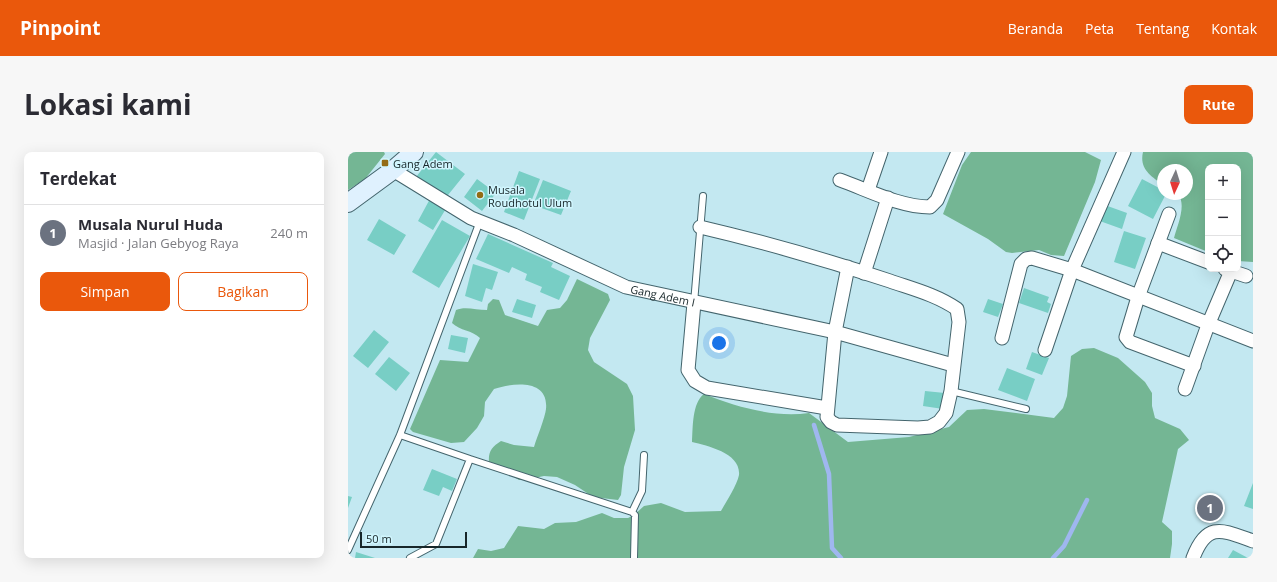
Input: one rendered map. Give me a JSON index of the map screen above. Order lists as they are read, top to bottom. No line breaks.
{"streets":{"street":["Gang Adem I"]},"places":{"transit":["Gang Adem"],"other":["Musala Roudhotul Ulum"]},"scale_bar":"50 m","north":"bottom","page":{"header":"Pinpoint","nav":["Beranda","Peta","Tentang","Kontak"],"title":"Lokasi kami","buttons":["Rute",["Simpan","Bagikan"]],"heading":"Terdekat","map_buttons":["+","−"],"list":[{"mark":"1","name":"Musala Nurul Huda","note":"Masjid · Jalan Gebyog Raya","value":"240 m"}],"pins":"1","scale":"50 m"}}
